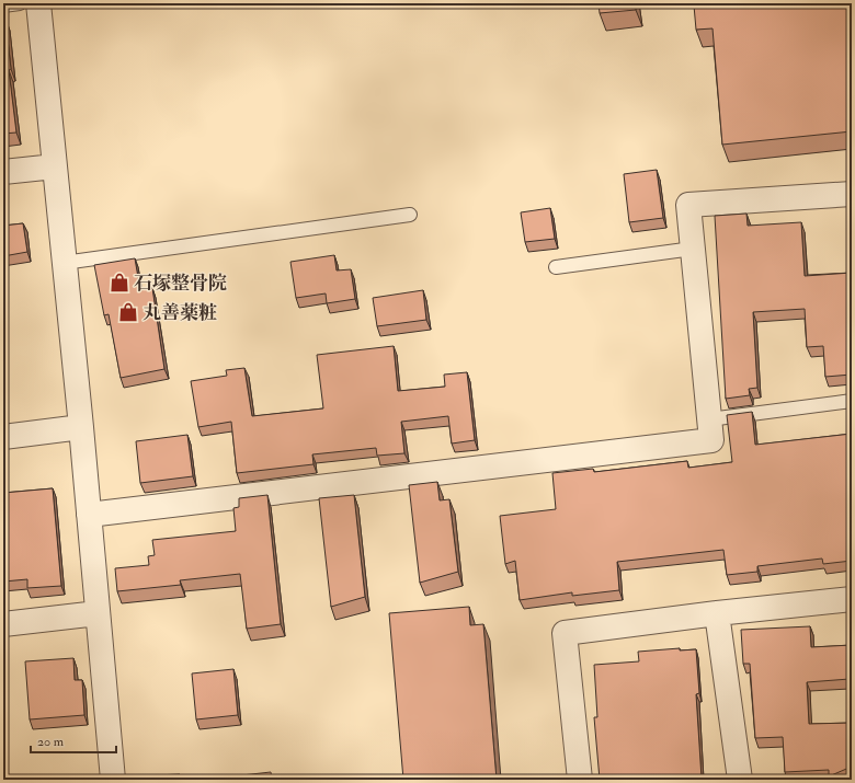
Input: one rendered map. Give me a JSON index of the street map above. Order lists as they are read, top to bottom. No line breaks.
{"places":{"shop":["石塚整骨院","丸善薬粧"]},"scale_bar":"20 m"}
